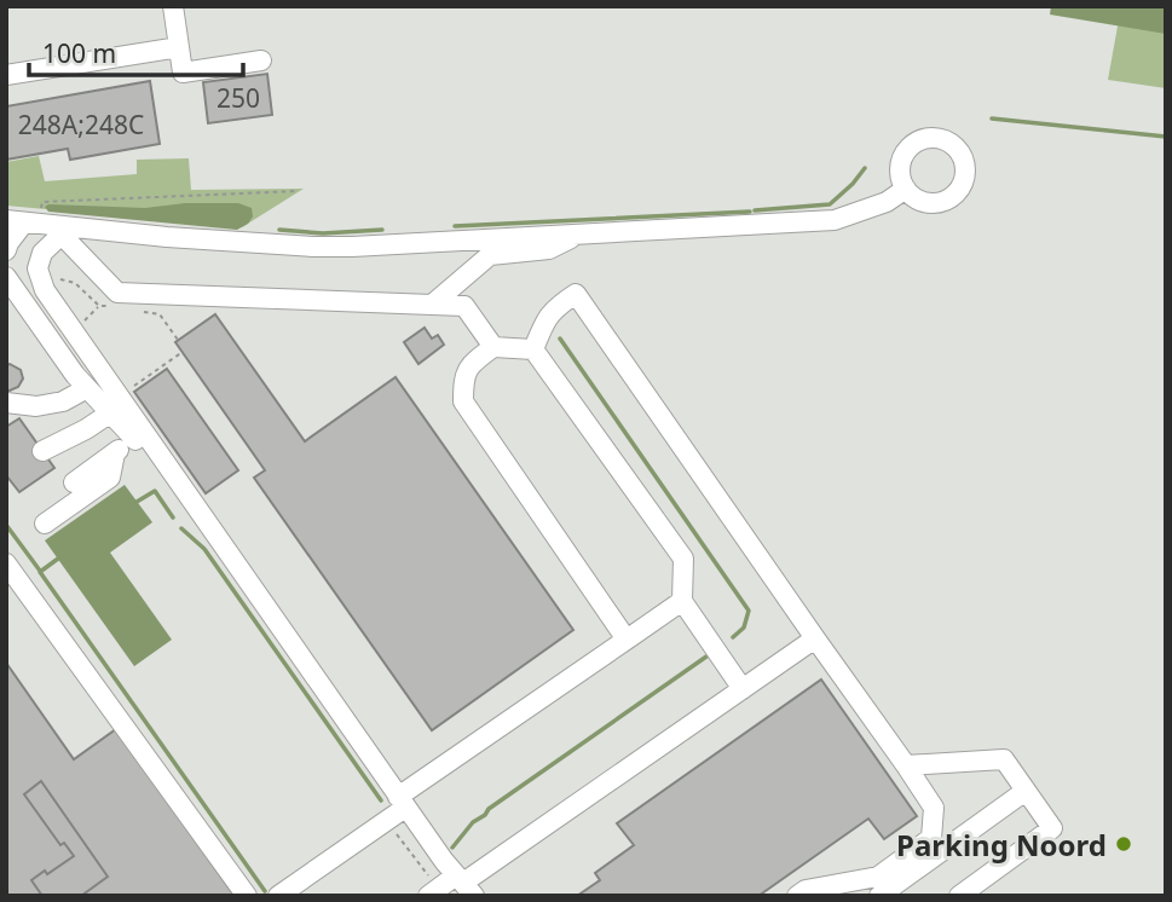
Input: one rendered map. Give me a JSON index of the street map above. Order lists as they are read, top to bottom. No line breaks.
{"places":["Parking Noord"],"house_numbers":["250","248A;248C"],"scale_bar":"100 m"}
